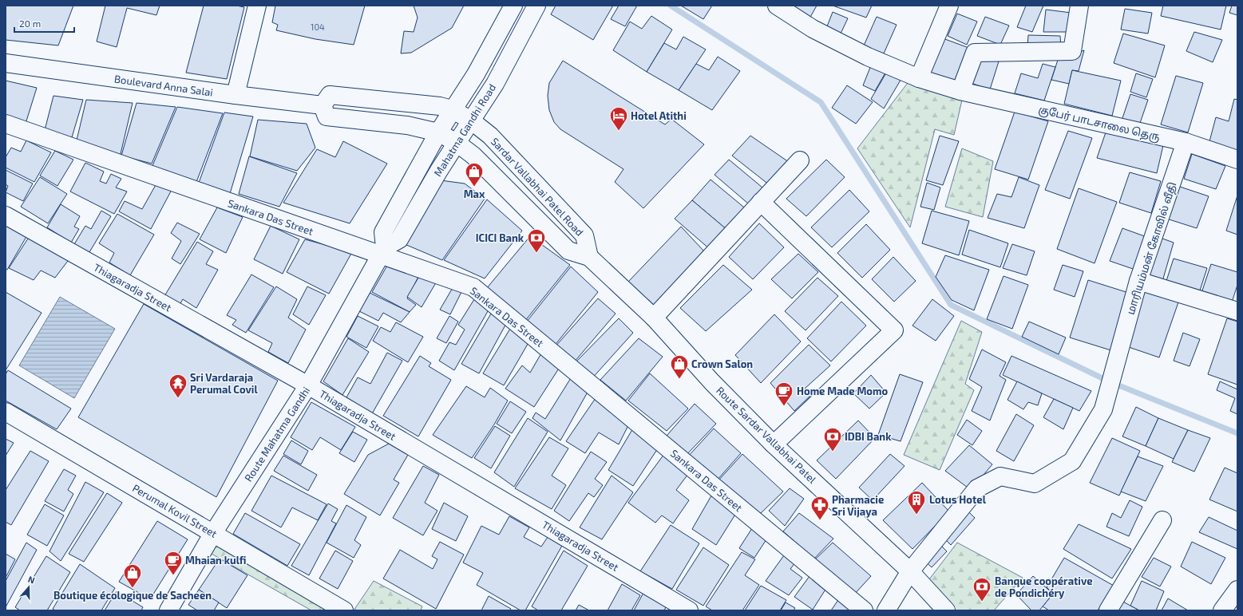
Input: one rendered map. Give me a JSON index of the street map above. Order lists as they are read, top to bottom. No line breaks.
{"streets":{"street":["Boulevard Anna Salai","குபேர் பாடசாலை தெரு","Mahatma Gandhi Road","Sardar Vallabhai Patel Road","Sankara Das Street","மாரியம்மன் கோவில் வீதி","Thiagaradja Street","Route Mahatma Gandhi","Route Sardar Vallabhai Patel","Perumal Kovil Street"]},"crossings":[["குபேர் பாடசாலை தெரு","மாரியம்மன் கோவில் வீதி"],["Mahatma Gandhi Road","Sardar Vallabhai Patel Road"],["Mahatma Gandhi Road","Sankara Das Street"],["Mahatma Gandhi Road","Route Mahatma Gandhi"],["Sardar Vallabhai Patel Road","Route Sardar Vallabhai Patel"],["Sankara Das Street","Route Mahatma Gandhi"],["மாரியம்மன் கோவில் வீதி","Route Sardar Vallabhai Patel"],["Thiagaradja Street","Route Mahatma Gandhi"],["Route Mahatma Gandhi","Perumal Kovil Street"]],"places":{"hotel":["Hotel Atithi"],"shop":["Max","Crown Salon","Boutique écologique de Sacheen"],"bank":["ICICI Bank","IDBI Bank","Banque coopérative de Pondichéry"],"temple":["Sri Vardaraja Perumal Covil"],"cafe":["Home Made Momo","Mhaian kulfi"],"building":["Lotus Hotel"],"pharmacy":["Pharmacie Sri Vijaya"]},"house_numbers":["104"],"scale_bar":"20 m","north":"top"}
